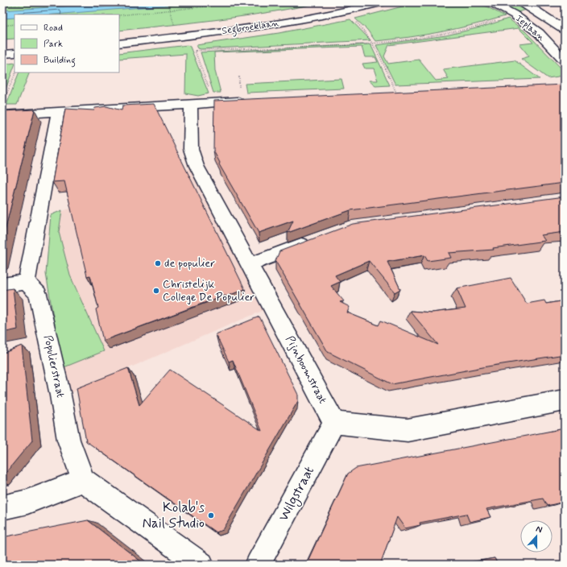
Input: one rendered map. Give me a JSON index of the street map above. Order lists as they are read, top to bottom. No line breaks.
{"streets":{"street":["Segbroeklaan","Ieplaan","Populierstraat","Pijnboomstraat","Wilgstraat"]},"crossings":[["Pijnboomstraat","Wilgstraat"]],"places":["de populier","Christelijk College De Populier","Kolab's Nail Studio"],"legend":["Road","Park","Building"],"north":"top"}
